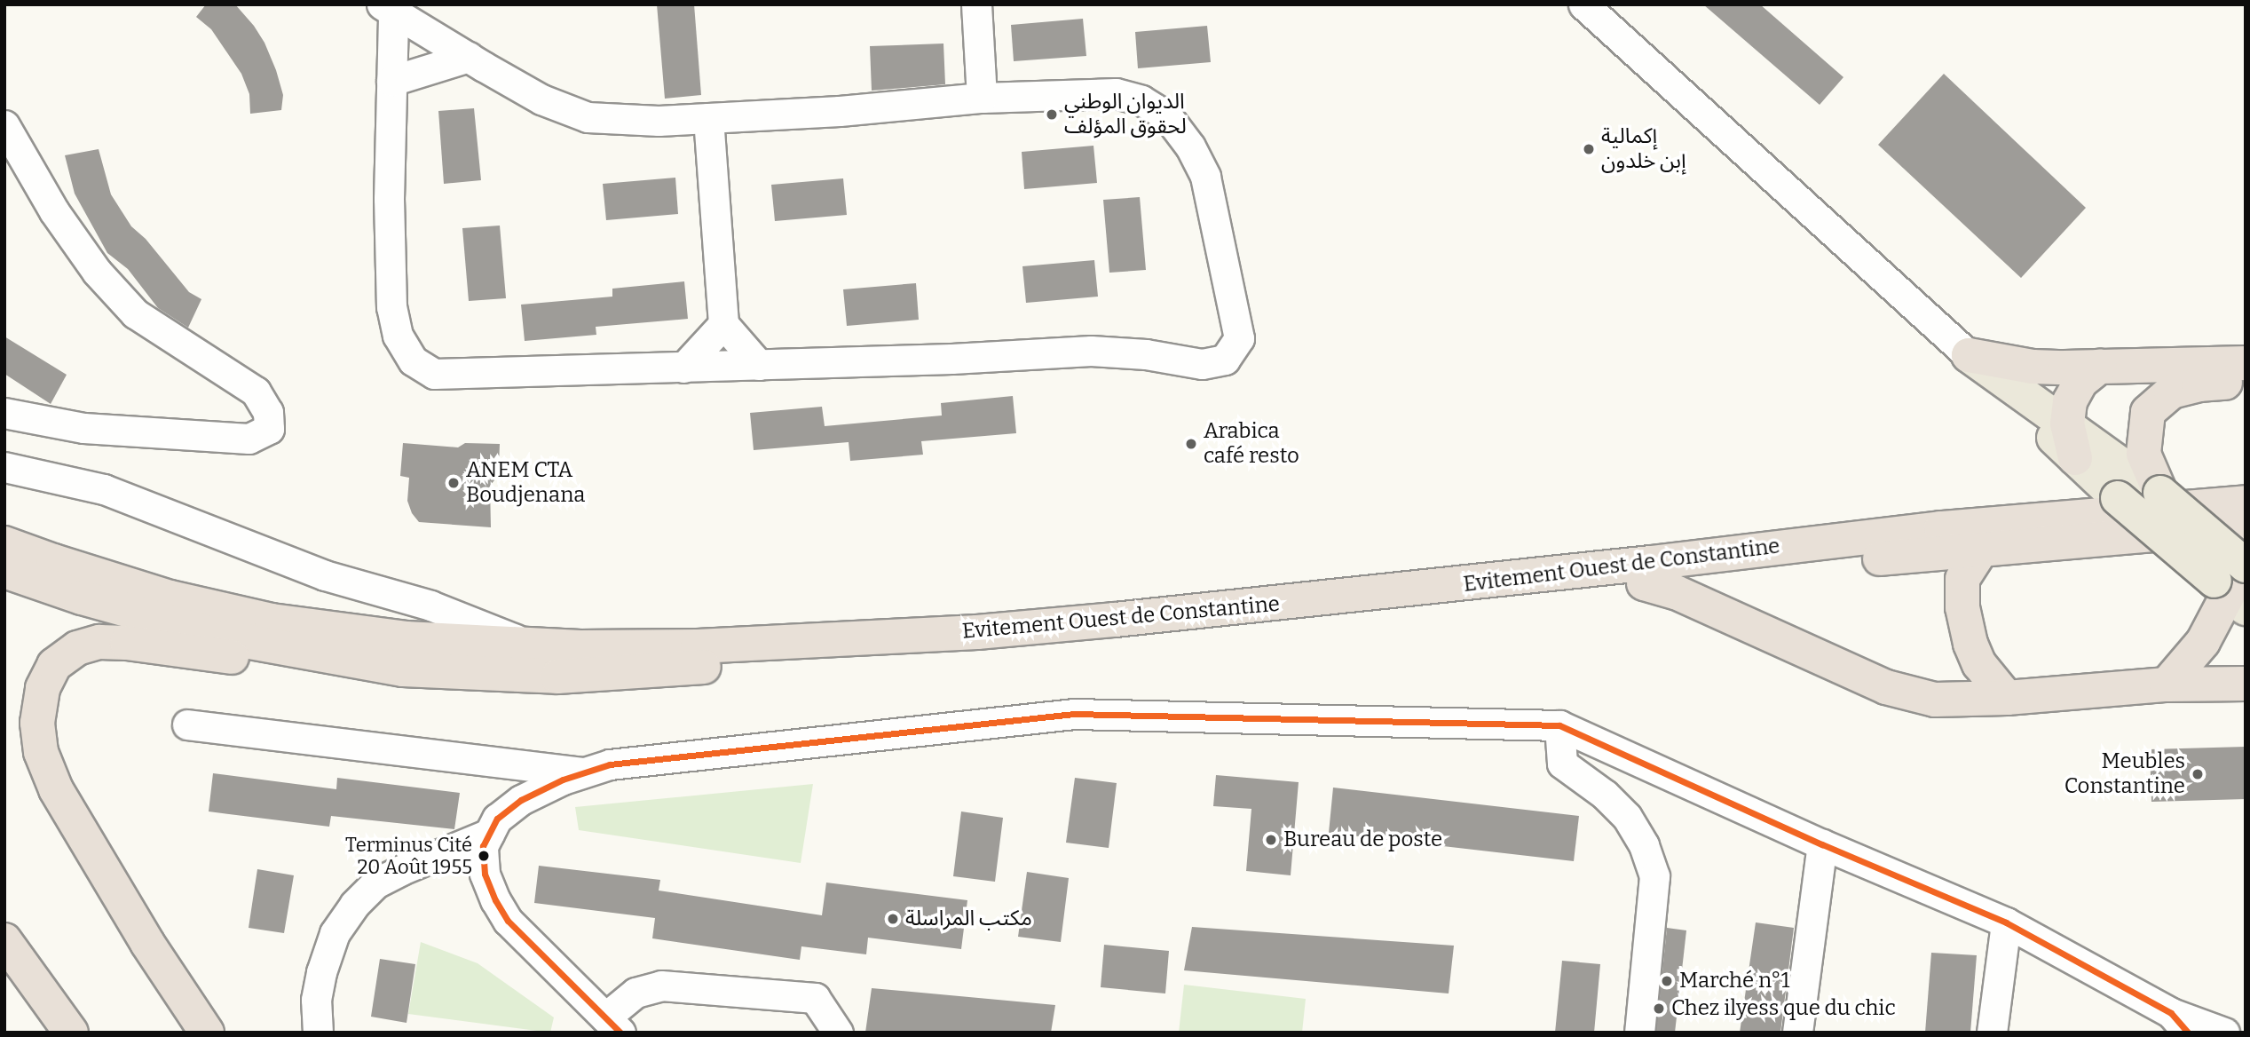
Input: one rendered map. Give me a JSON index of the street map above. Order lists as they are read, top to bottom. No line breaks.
{"streets":{"highway":["Evitement Ouest de Constantine"]},"places":["الديوان الوطني لحقوق المؤلف","إكمالية إبن خلدون","Arabica café resto","ANEM CTA Boudjenana","Meubles Constantine","Bureau de poste","Terminus Cité 20 Août 1955","مكتب المراسلة","Marché n°1","Chez ilyess que du chic"]}
